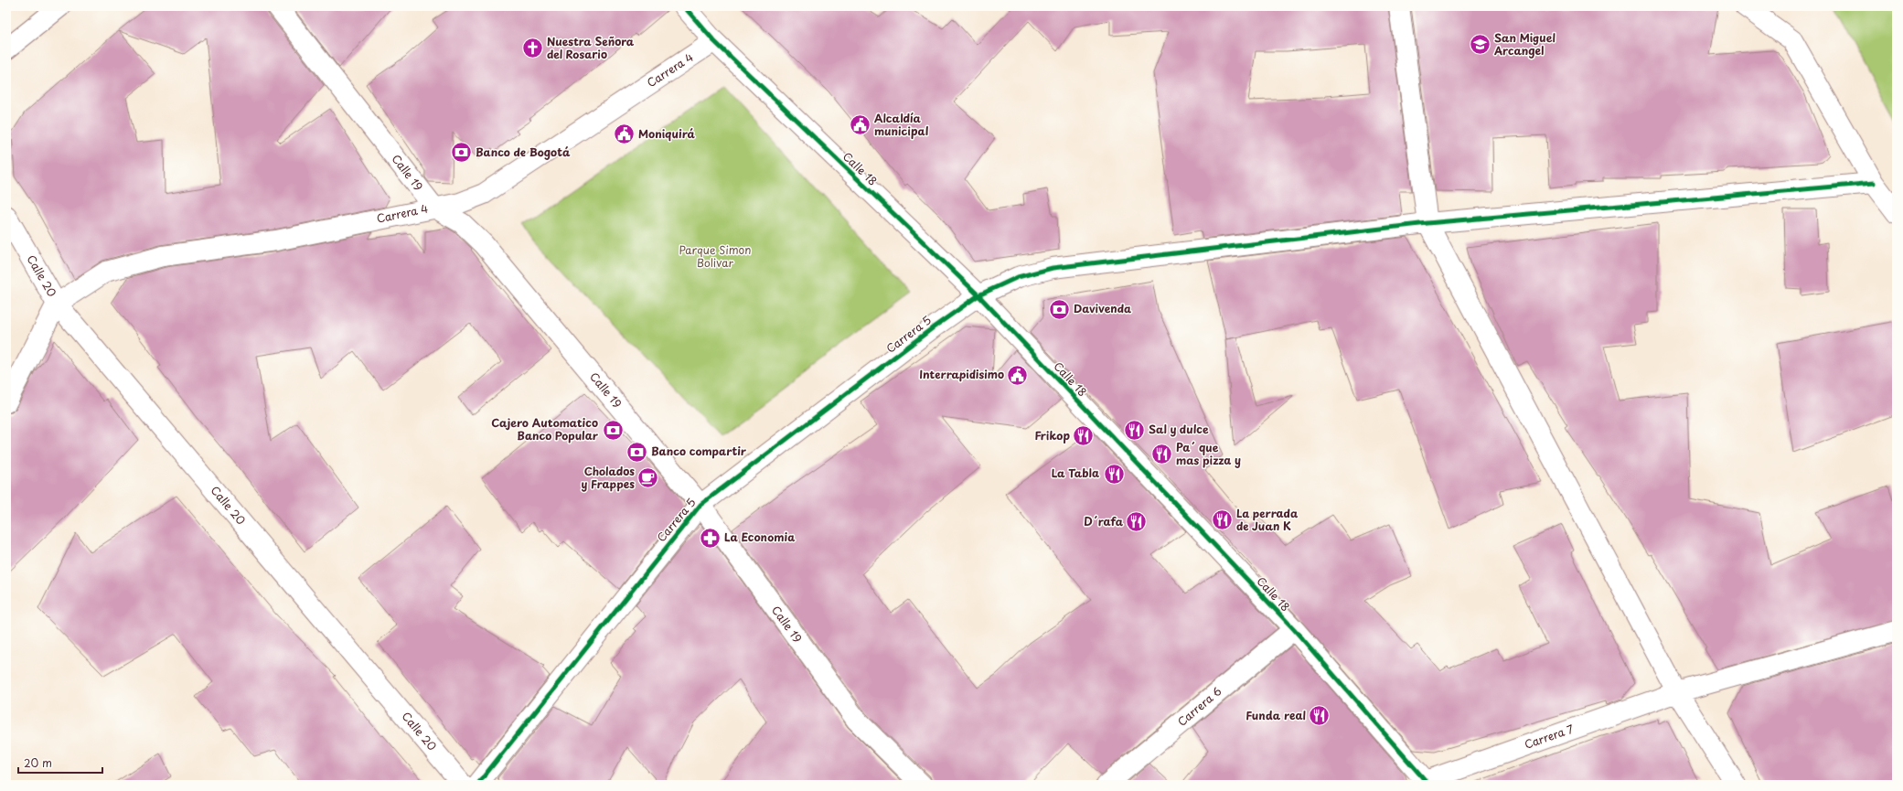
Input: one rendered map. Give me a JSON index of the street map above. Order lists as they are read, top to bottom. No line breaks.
{"streets":{"street":["Carrera 4","Calle 18","Calle 19","Calle 20","Carrera 5","Carrera 6","Carrera 7"]},"crossings":[["Carrera 4","Calle 18"],["Carrera 4","Calle 19"],["Carrera 4","Calle 20"],["Calle 18","Carrera 5"],["Calle 18","Carrera 6"],["Calle 18","Carrera 7"],["Calle 19","Carrera 5"]],"parks":["Parque Simon Bolivar"],"places":{"school or university":["San Miguel Arcangel"],"church":["Nuestra Señora del Rosario"],"public building":["Alcaldía municipal","Moniquirá","Interrapidisimo"],"bank":["Banco de Bogotá","Davivenda","Cajero Automatico Banco Popular","Banco compartir"],"restaurant":["Sal y dulce","Frikop","Pa´ que mas pizza y","La Tabla","La perrada de Juan K","D´rafa","Funda real"],"cafe":["Cholados y Frappes"],"pharmacy":["La Economia"]},"scale_bar":"20 m"}
